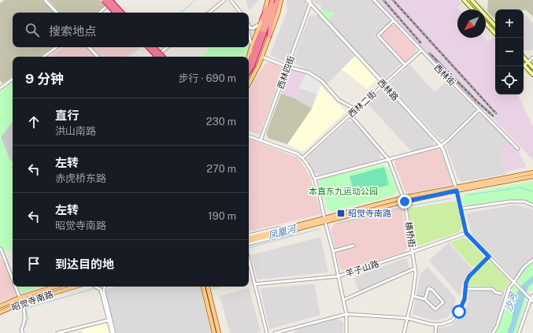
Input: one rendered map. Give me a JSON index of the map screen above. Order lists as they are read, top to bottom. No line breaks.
{"streets":{"main road":["昭觉寺南路"],"street":["西林四街","西林街","西林路","西林二街","横桥街","羊子山路"]},"crossings":[["西林四街","西林路"],["西林街","西林二街"],["西林路","西林二街"],["西林二街","横桥街"],["横桥街","羊子山路"]],"water":["凤凰河","沙河"],"parks":["本直东九运动公园"],"places":{"transit":["昭觉寺南路"]},"north":"bottom left","page":{"map_buttons":["+","−"],"search":"搜索地点","heading":["9 分钟","步行 · 690 m"],"list":[["直行","洪山南路","230 m"],["左转","赤虎桥东路","270 m"],["左转","昭觉寺南路","190 m"],"到达目的地"]}}
